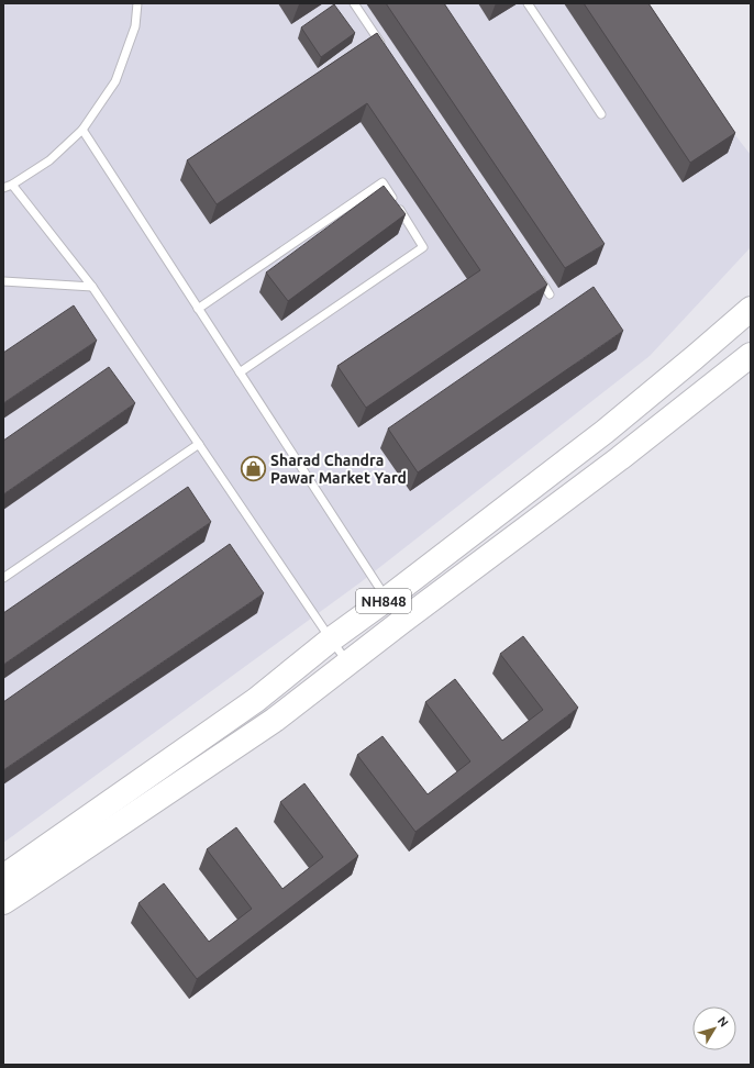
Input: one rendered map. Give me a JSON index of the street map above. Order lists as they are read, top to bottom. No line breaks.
{"streets":{"highway":["NH848"]},"places":{"shop":["Sharad Chandra Pawar Market Yard"]},"north":"top right"}
